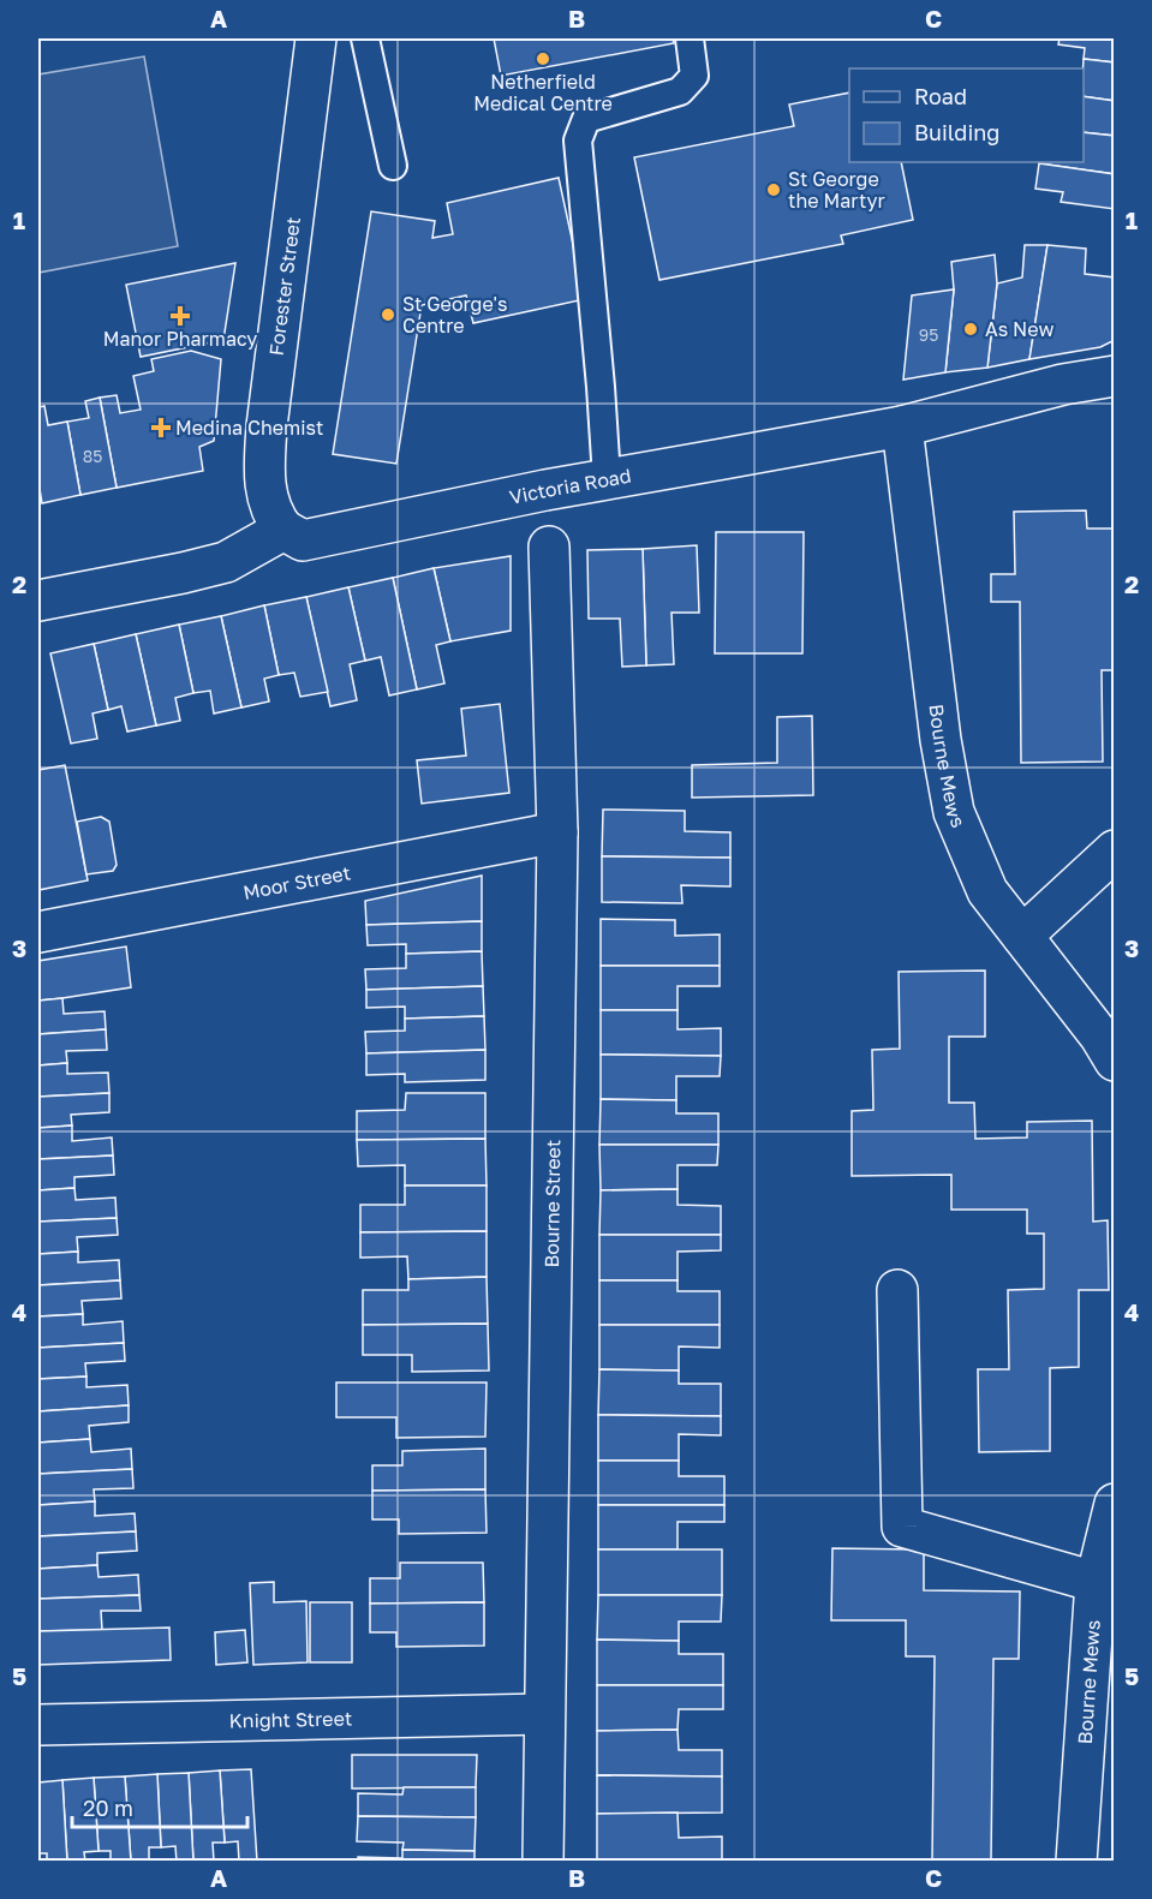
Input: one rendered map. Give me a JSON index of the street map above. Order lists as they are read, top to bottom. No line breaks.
{"streets":{"street":["Forester Street","Victoria Road","Bourne Mews","Moor Street","Bourne Street","Knight Street"]},"crossings":[["Forester Street","Victoria Road"],["Victoria Road","Bourne Mews"],["Moor Street","Bourne Street"],["Bourne Street","Knight Street"]],"places":{"other":["Netherfield Medical Centre","St George the Martyr","St George's Centre","As New"],"health":["Manor Pharmacy","Medina Chemist"]},"house_numbers":["95","85"],"legend":["Road","Building"],"scale_bar":"20 m","grid":{"columns":["A","B","C"],"rows":["1","2","3","4","5"]}}
